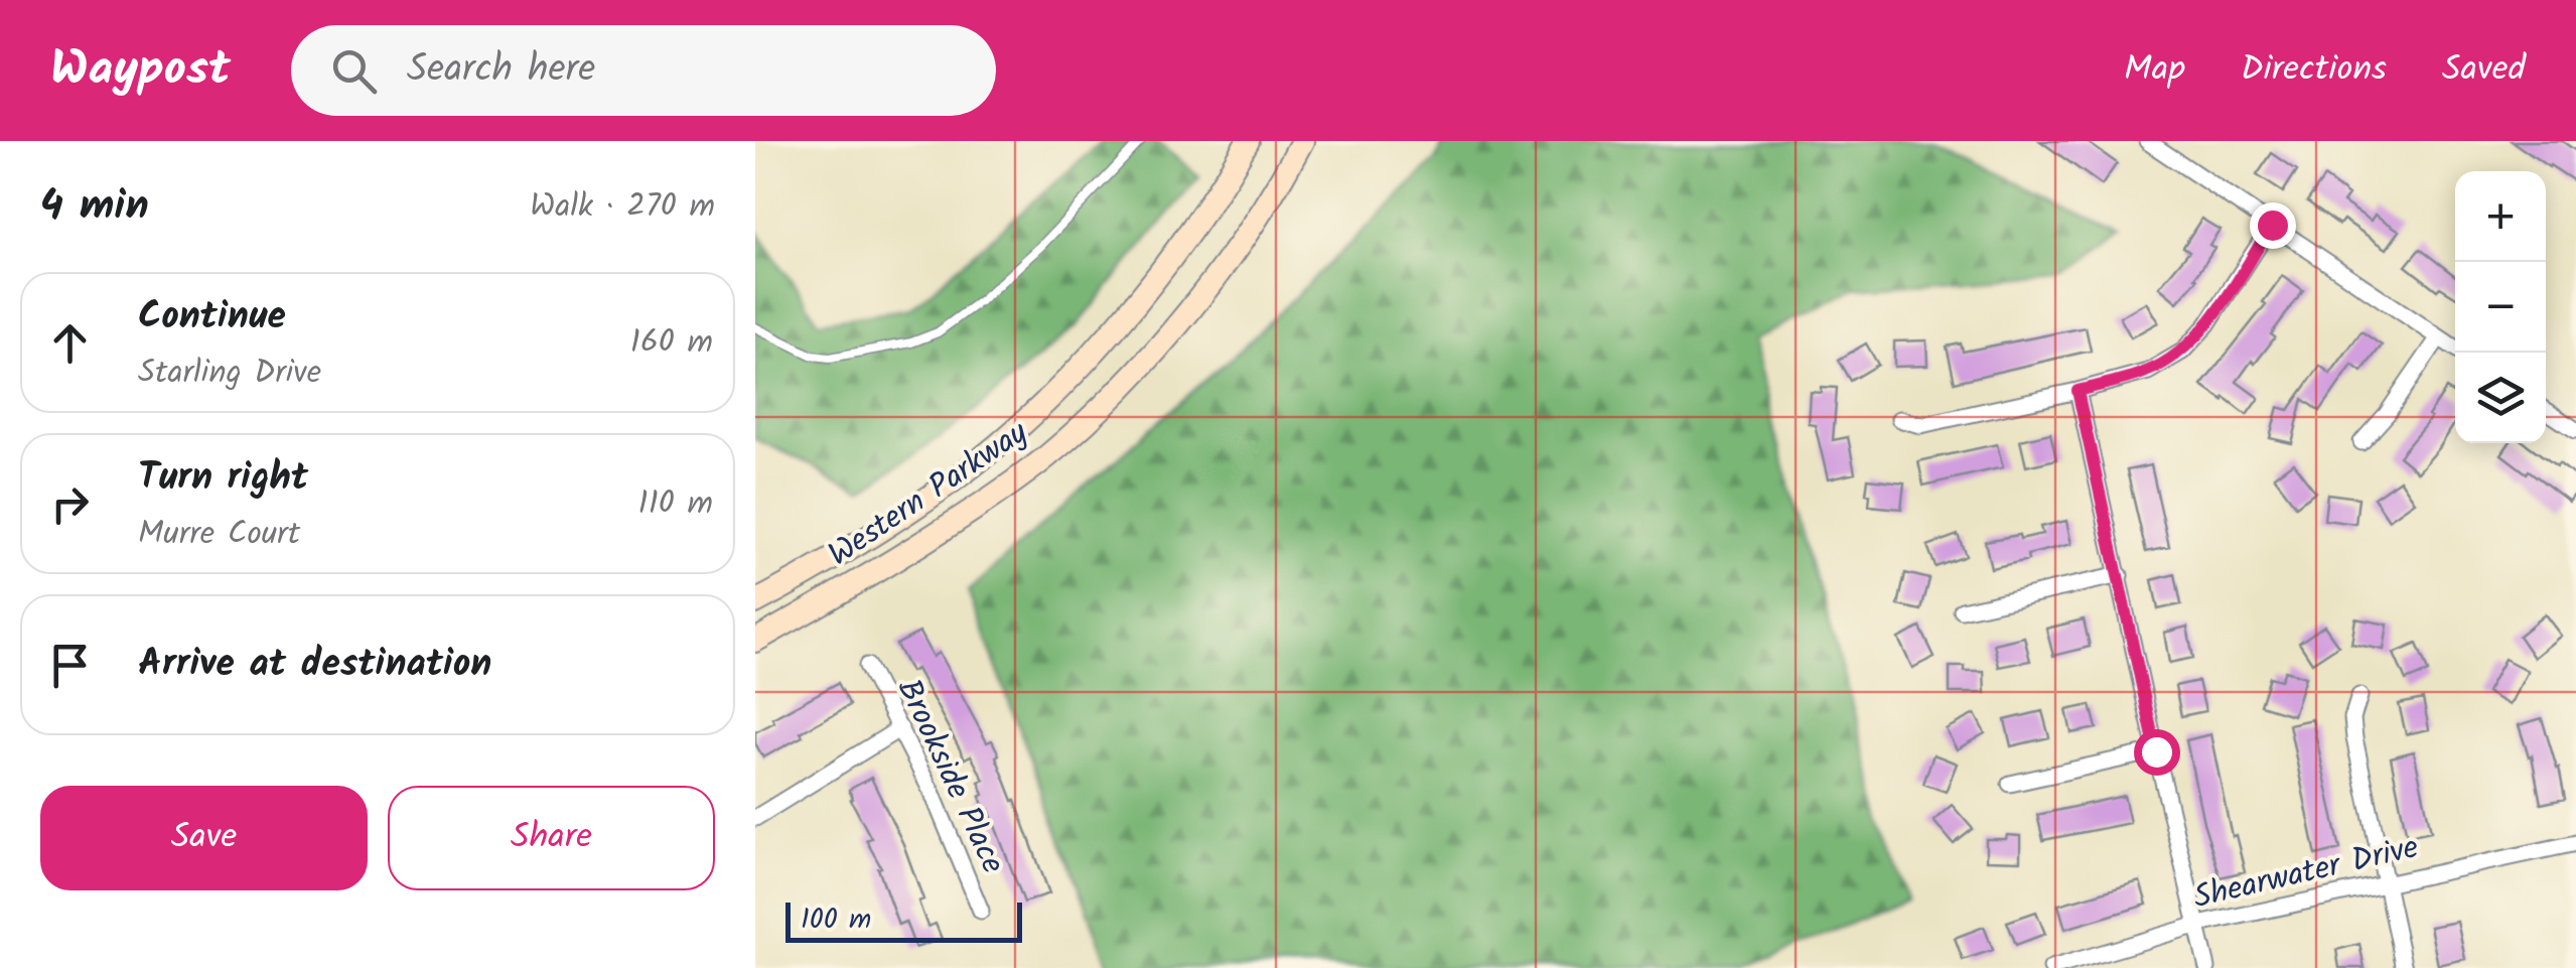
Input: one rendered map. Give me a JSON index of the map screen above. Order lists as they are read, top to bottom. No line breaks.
{"streets":{"main road":["Western Parkway"],"street":["Brookside Place","Shearwater Drive"]},"scale_bar":"100 m","page":{"header":"Waypost","search":"Search here","nav":["Map","Directions","Saved"],"heading":["4 min","Walk · 270 m"],"map_buttons":["+","−"],"list":[["Continue","Starling Drive","160 m"],["Turn right","Murre Court","110 m"],"Arrive at destination"],"buttons":["Save","Share"],"scale":"100 m"}}
